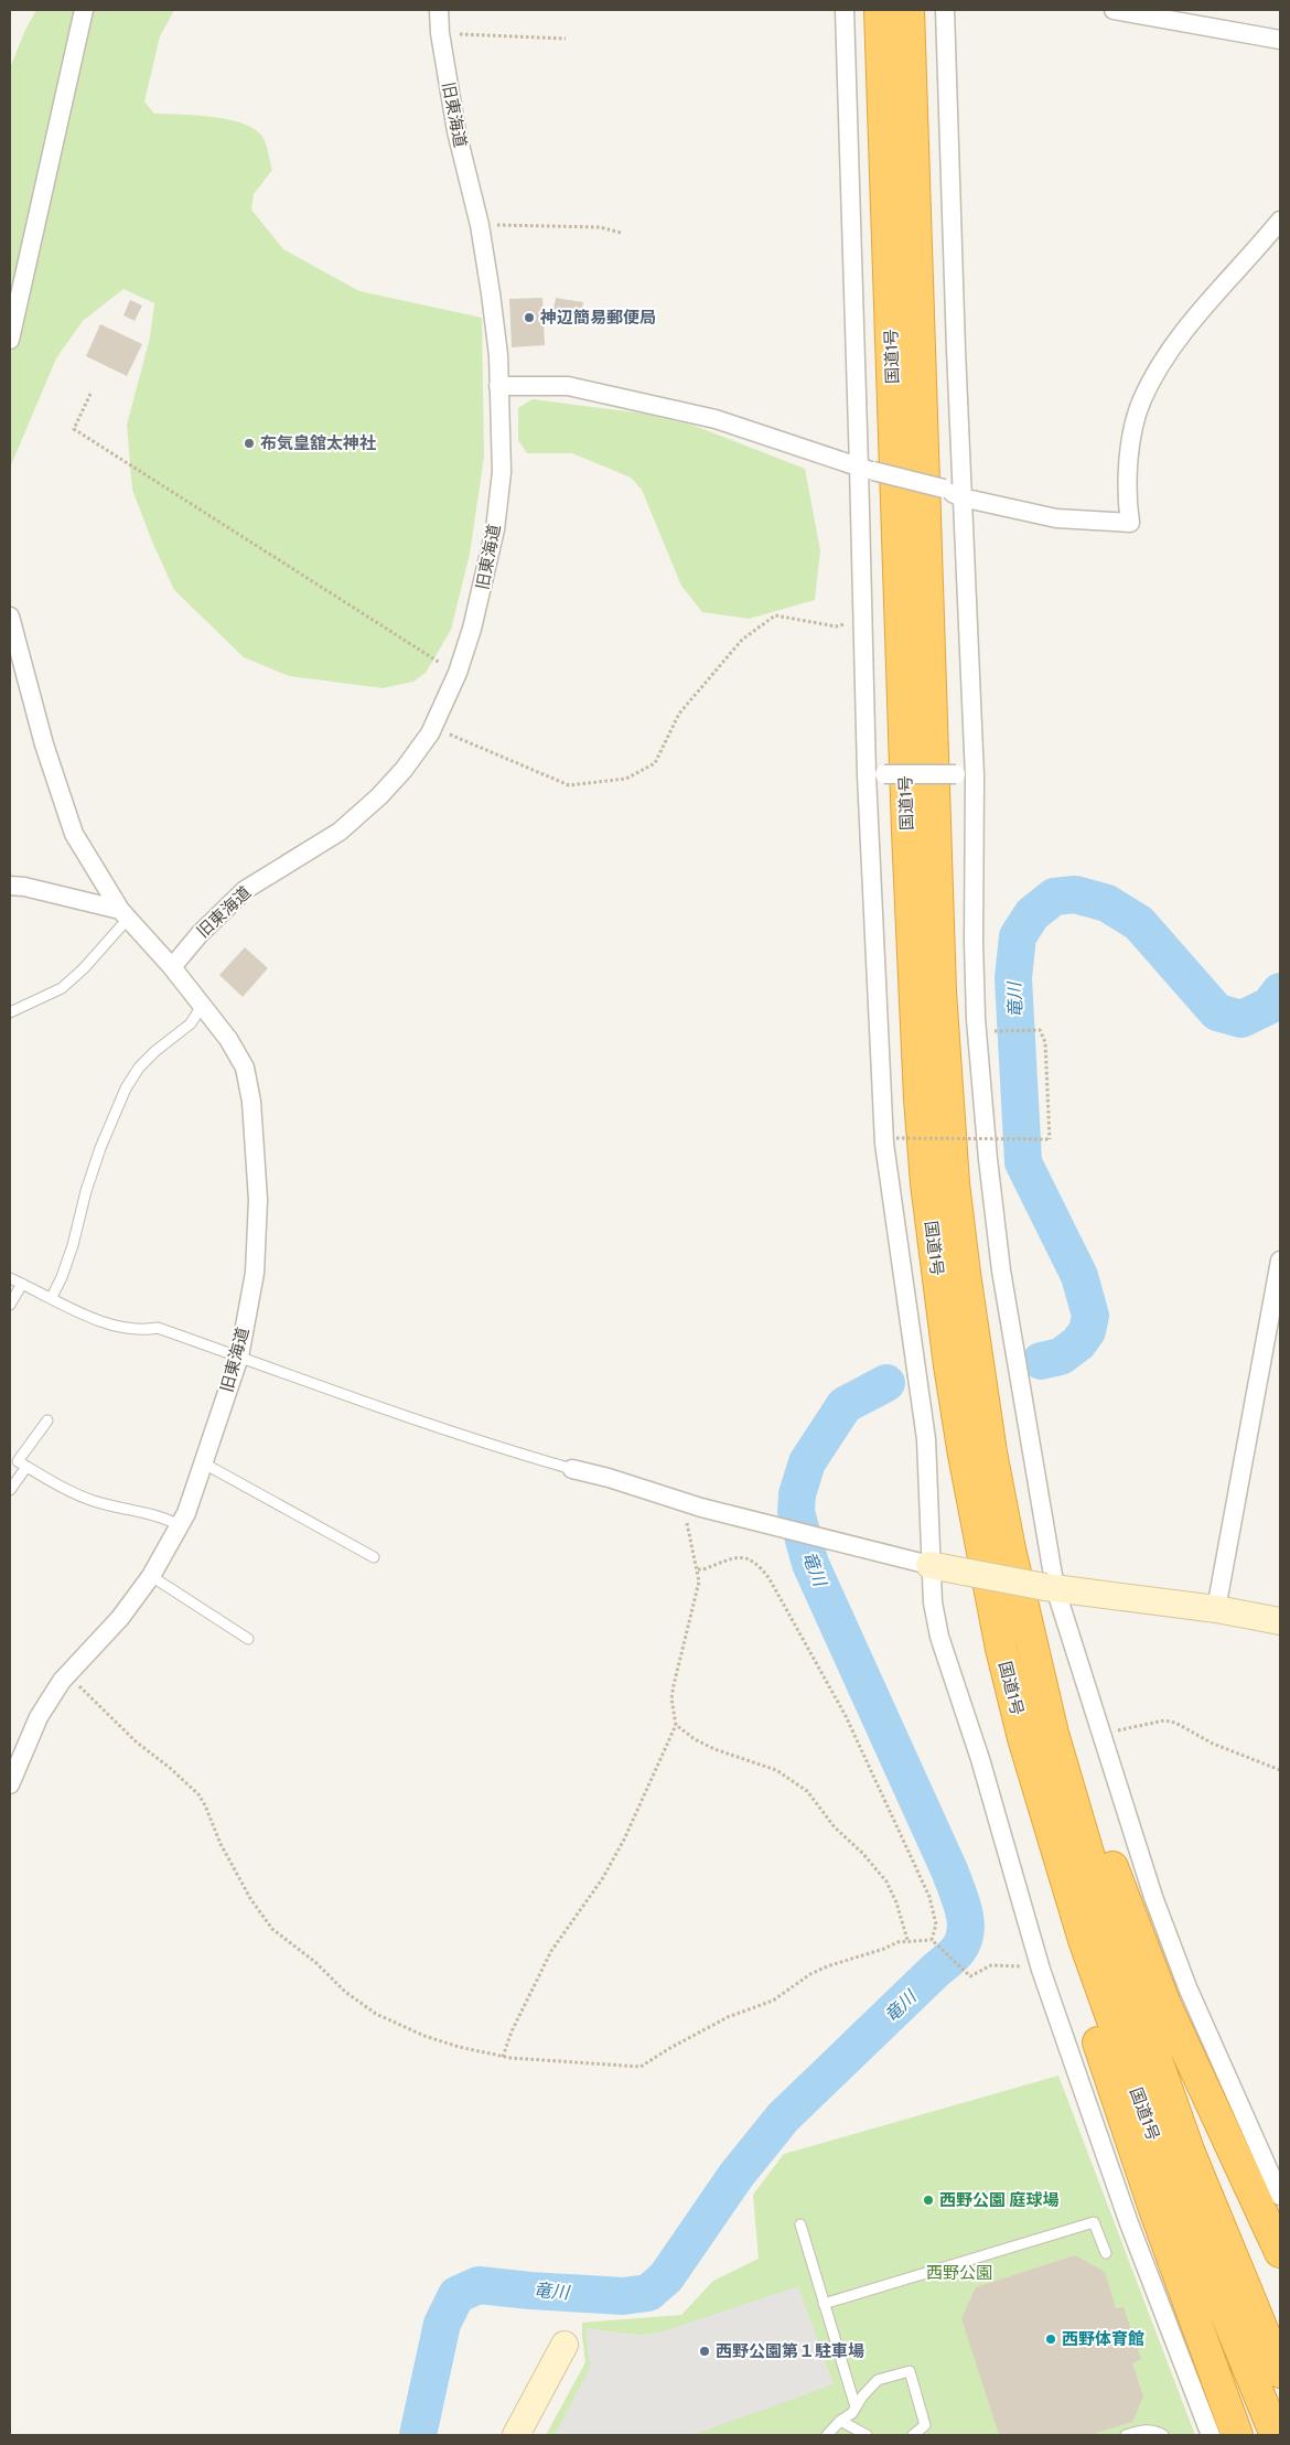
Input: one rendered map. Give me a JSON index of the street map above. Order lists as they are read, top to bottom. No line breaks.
{"streets":{"highway":["国道1号"],"street":["旧東海道"]},"water":["竜川"],"parks":["西野公園"],"places":["神辺簡易郵便局","布気皇舘太神社","西野公園 庭球場","西野体育館","西野公園第１駐車場"]}
